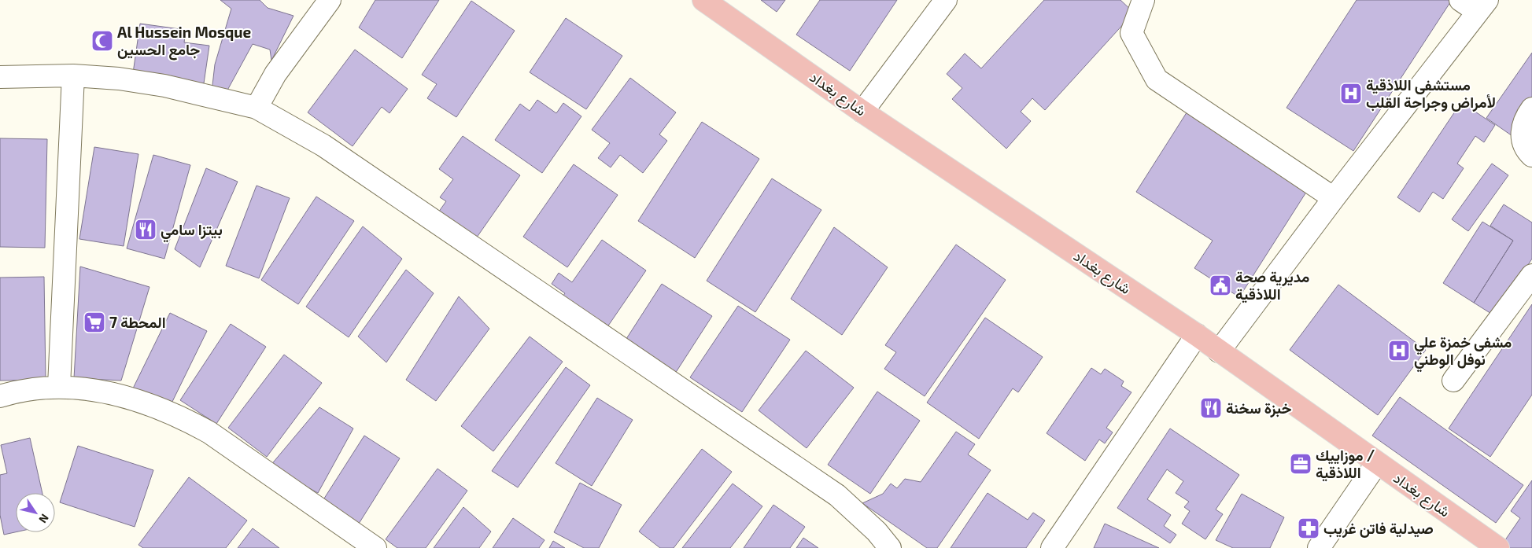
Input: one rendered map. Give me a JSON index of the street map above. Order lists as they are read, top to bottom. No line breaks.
{"streets":{"main road":["شارع بغداد"]},"places":{"mosque":["Al Hussein Mosque جامع الحسين"],"hospital":["مستشفى اللاذقية لأمراض وجراحة القلب","مشفى خمزة علي نوفل الوطني"],"restaurant":["بيتزا سامي","خبزة سخنة"],"public building":["مديرية صحة اللاذقية"],"supermarket":["المحطة 7"],"office":["موزاييك / اللاذقية"],"pharmacy":["صيدلية فاتن غريب"]},"north":"bottom right"}
